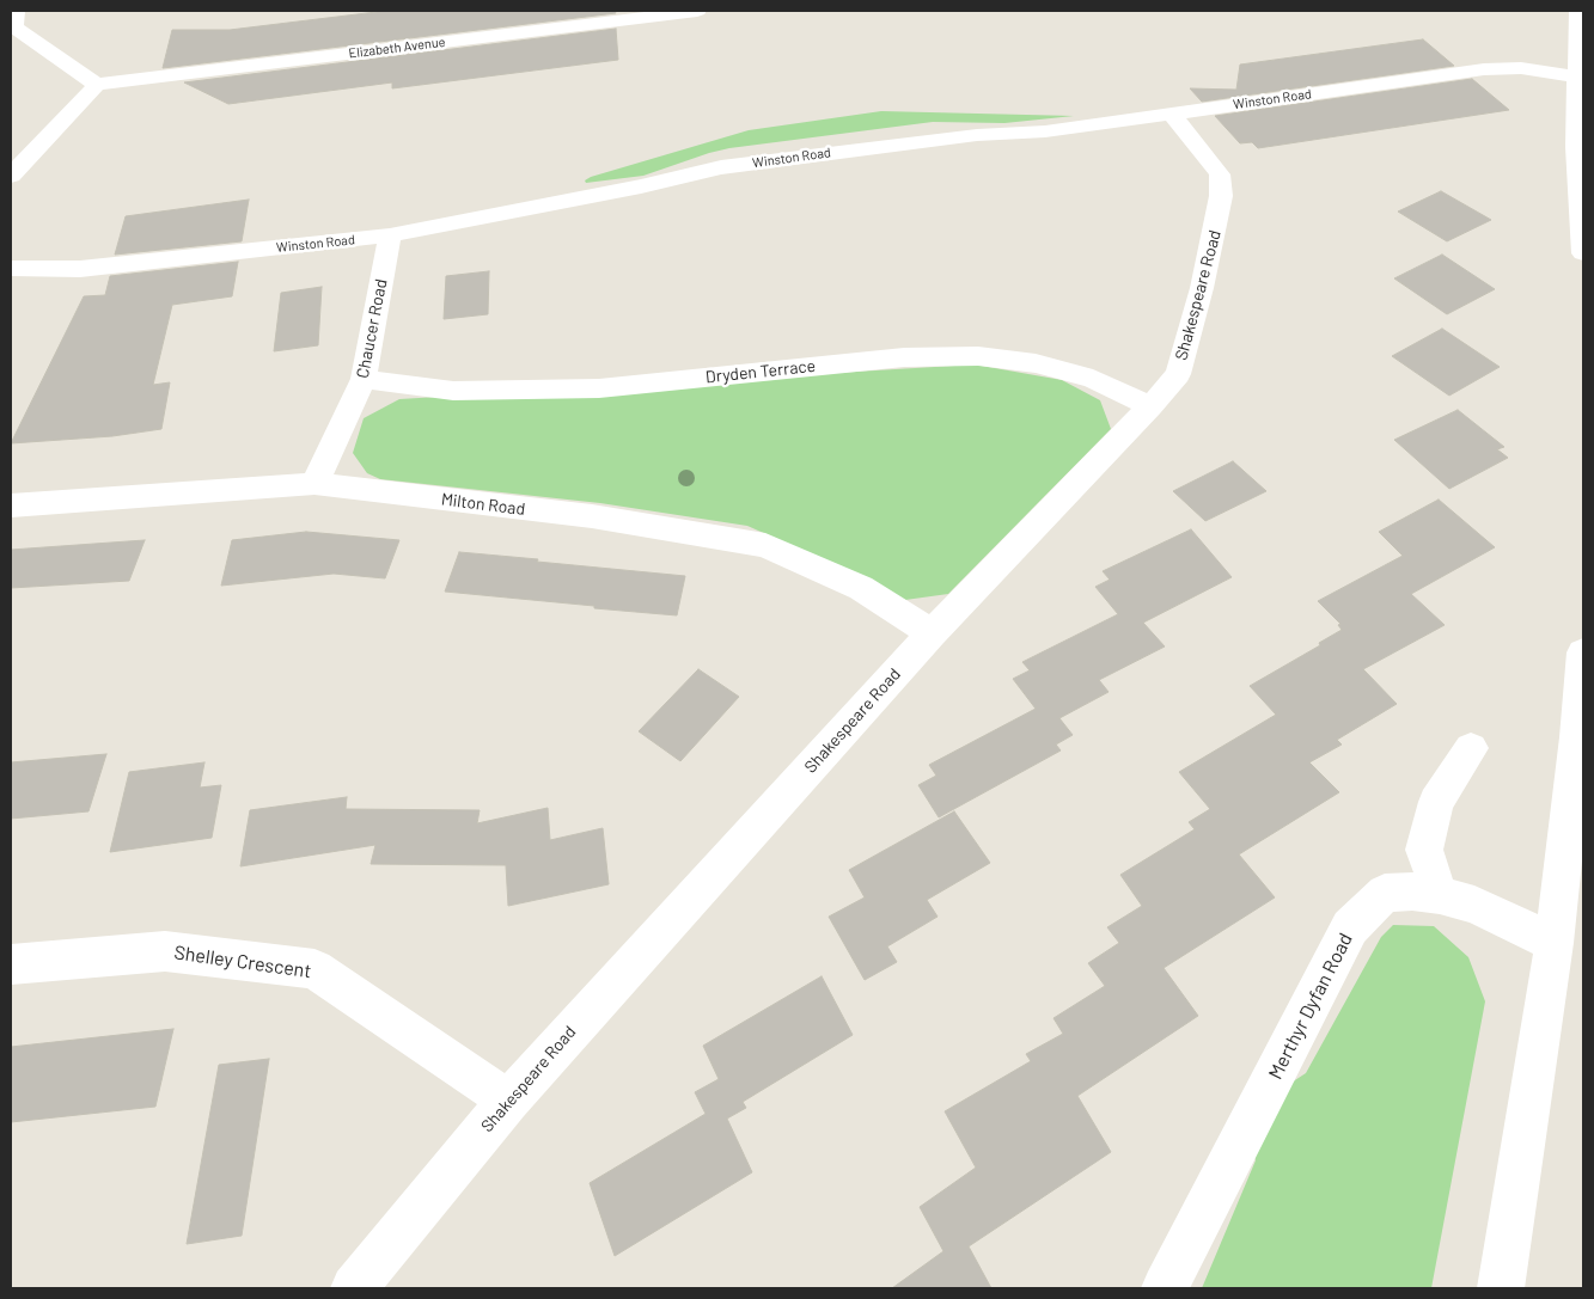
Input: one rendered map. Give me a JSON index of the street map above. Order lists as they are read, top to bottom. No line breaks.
{"streets":{"street":["Elizabeth Avenue","Winston Road","Shakespeare Road","Chaucer Road","Dryden Terrace","Milton Road","Shelley Crescent","Merthyr Dyfan Road"]},"crossings":[["Winston Road","Shakespeare Road"],["Winston Road","Chaucer Road"],["Shakespeare Road","Dryden Terrace"],["Shakespeare Road","Milton Road"],["Shakespeare Road","Shelley Crescent"],["Chaucer Road","Dryden Terrace"],["Chaucer Road","Milton Road"]]}
